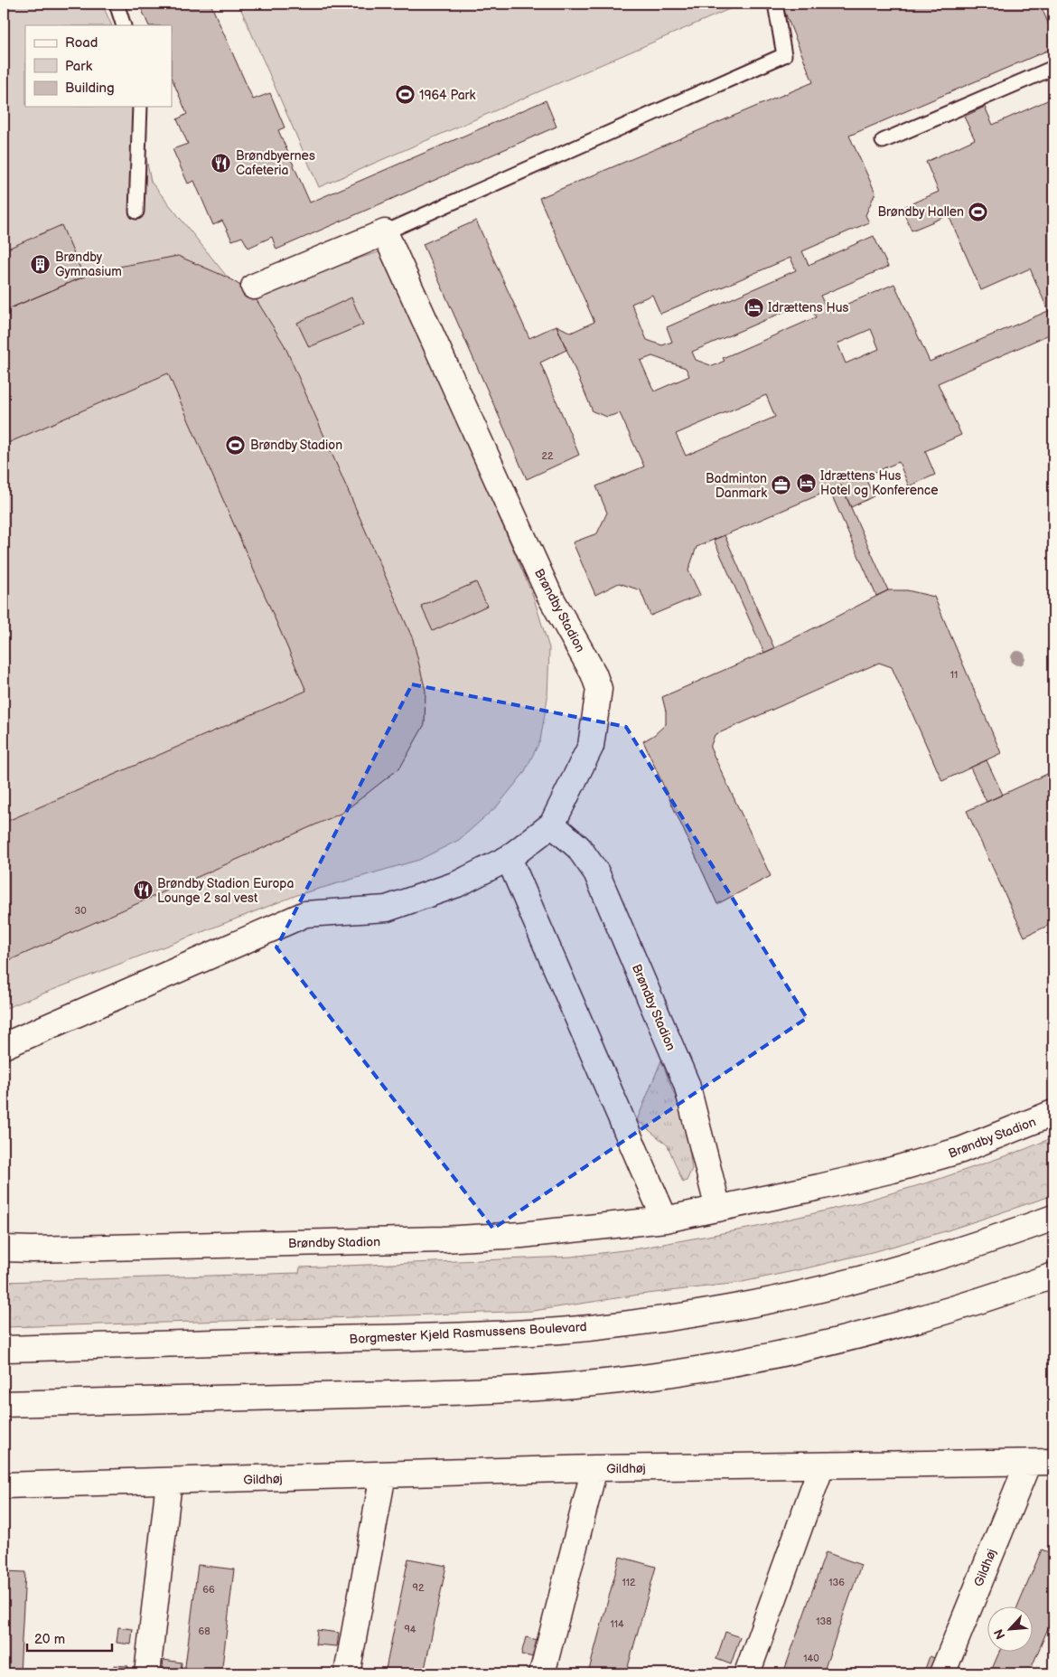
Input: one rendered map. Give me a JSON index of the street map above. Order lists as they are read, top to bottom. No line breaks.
{"streets":{"street":["Brøndby Stadion","Borgmester Kjeld Rasmussens Boulevard","Gildhøj"]},"places":{"sports":["1964 Park","Brøndby Hallen","Brøndby Stadion"],"restaurant":["Brøndbyernes Cafeteria","Brøndby Stadion Europa Lounge 2 sal vest"],"building":["Brøndby Gymnasium"],"hotel":["Idrættens Hus","Idrættens Hus Hotel og Konference"],"office":["Badminton Danmark"]},"house_numbers":["22","11","30","112","136","92","66","138","114","94","68","140"],"legend":["Road","Park","Building"],"scale_bar":"20 m","north":"bottom left"}
